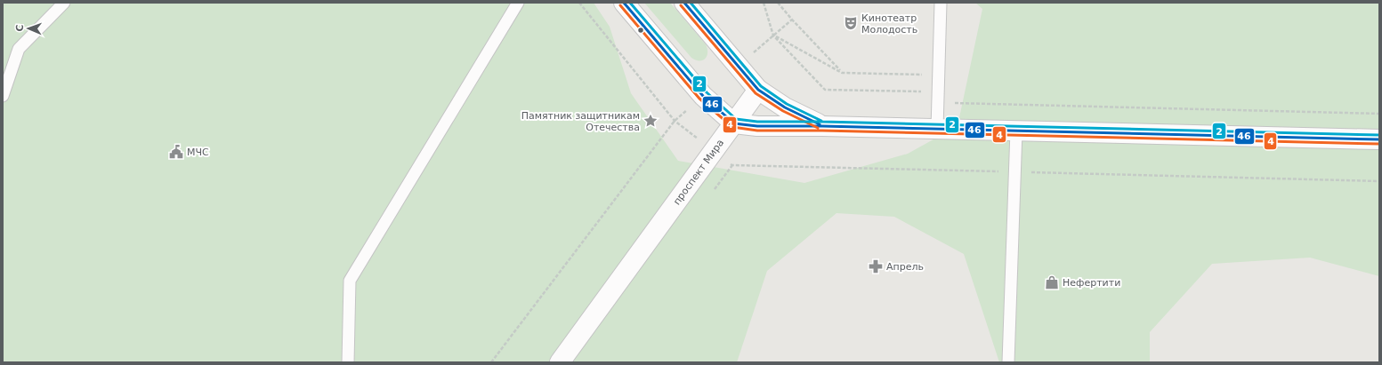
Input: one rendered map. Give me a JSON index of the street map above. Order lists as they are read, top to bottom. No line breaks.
{"streets":{"street":["проспект Мира"]},"places":{"theatre":["Кинотеатр Молодость"],"place":["Памятник защитникам Отечества"],"public building":["МЧС"],"pharmacy":["Апрель"],"shop":["Нефертити"]},"lines":["transit line 46","transit line 2","transit line 4"],"north":"left"}
